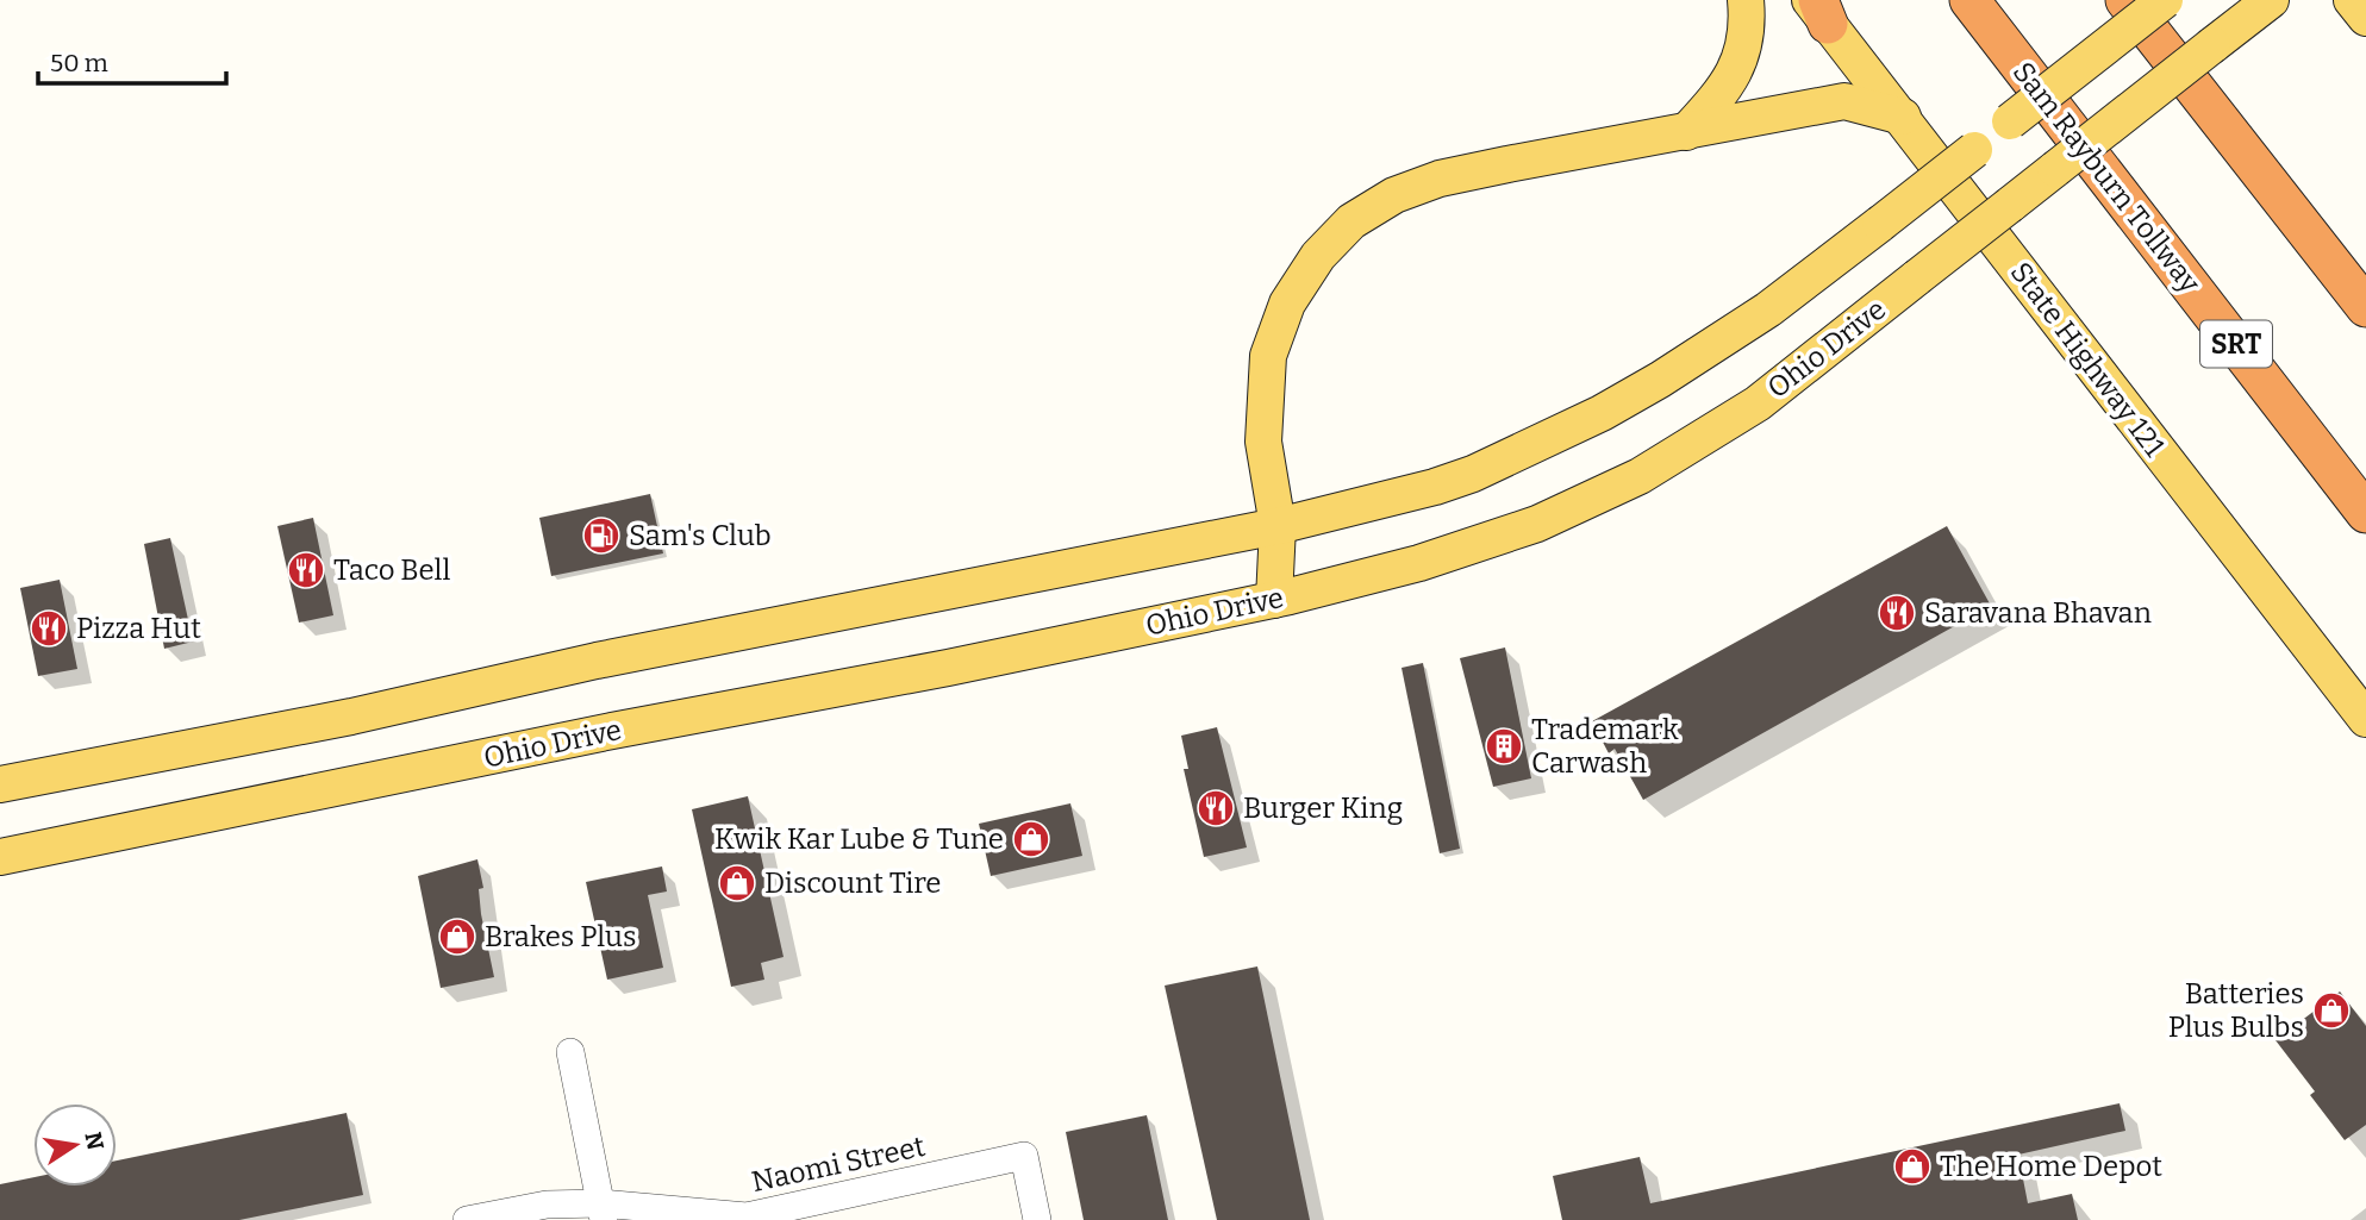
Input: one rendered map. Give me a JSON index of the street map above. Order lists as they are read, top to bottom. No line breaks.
{"streets":{"highway":["Sam Rayburn Tollway","SRT"],"main road":["Ohio Drive","State Highway 121"],"street":["Naomi Street"]},"places":{"fuel station":["Sam's Club"],"restaurant":["Taco Bell","Saravana Bhavan","Pizza Hut","Burger King"],"building":["Trademark Carwash"],"shop":["Kwik Kar Lube & Tune","Discount Tire","Brakes Plus","Batteries Plus Bulbs","The Home Depot"]},"scale_bar":"50 m","north":"right"}
